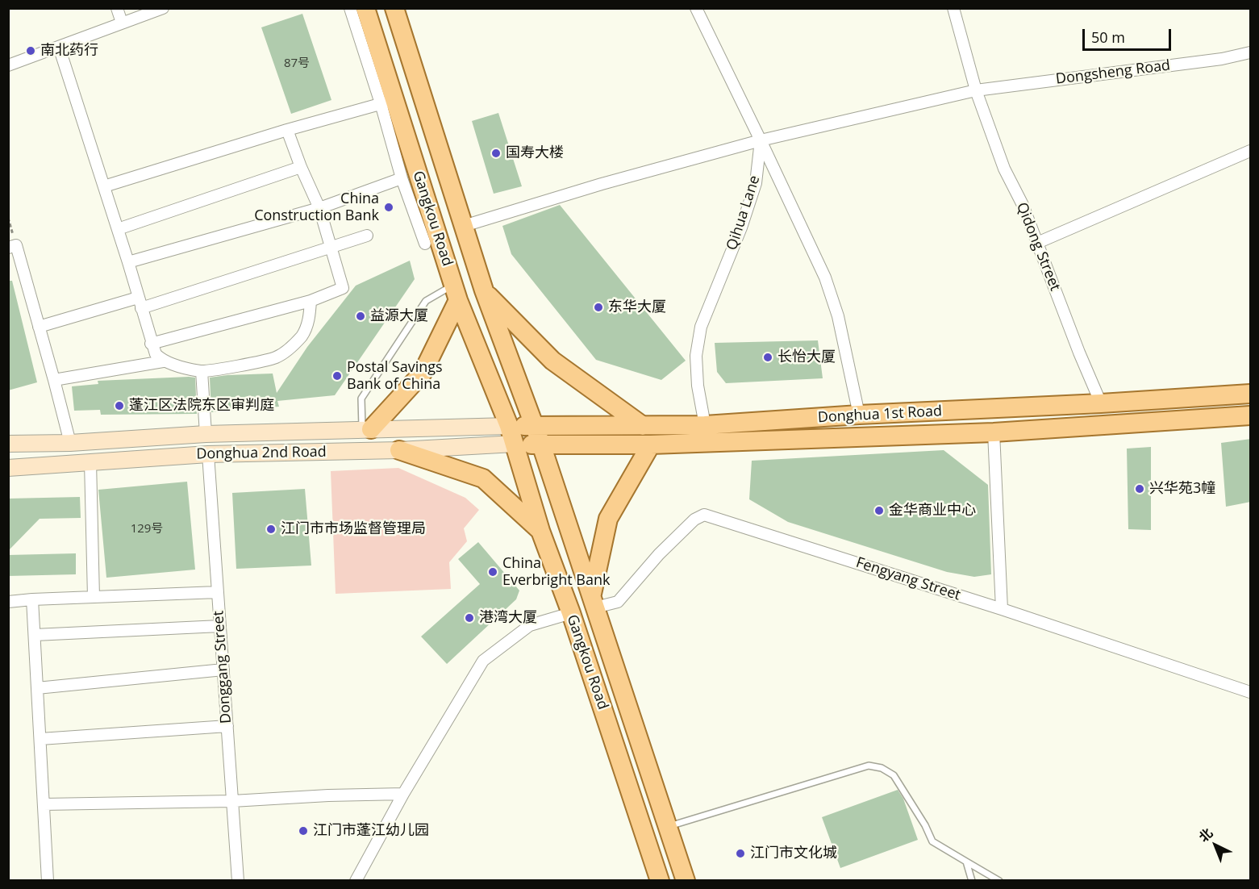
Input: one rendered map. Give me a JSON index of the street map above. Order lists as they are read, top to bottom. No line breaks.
{"streets":{"main road":["Gangkou Road","Donghua 1st Road","Donghua 2nd Road"],"street":["Dongsheng Road","Qihua Lane","Qidong Street","Fengyang Street","Donggang Street"]},"crossings":[["Dongsheng Road","Qihua Lane"],["Dongsheng Road","Gangkou Road"],["Dongsheng Road","Qidong Street"],["Qihua Lane","Donghua 1st Road"],["Gangkou Road","Donghua 1st Road"],["Gangkou Road","Donghua 2nd Road"],["Gangkou Road","Fengyang Street"],["Qidong Street","Donghua 1st Road"],["Donghua 1st Road","Donghua 2nd Road"],["Donghua 2nd Road","Donggang Street"]],"places":["南北药行","国寿大楼","China Construction Bank","东华大厦","益源大厦","长怡大厦","Postal Savings Bank of China","蓬江区法院东区审判庭","兴华苑3幢","金华商业中心","江门市市场监督管理局","China Everbright Bank","港湾大厦","江门市蓬江幼儿园","江门市文化城"],"house_numbers":["87号","129号"],"scale_bar":"50 m","north":"top left"}
